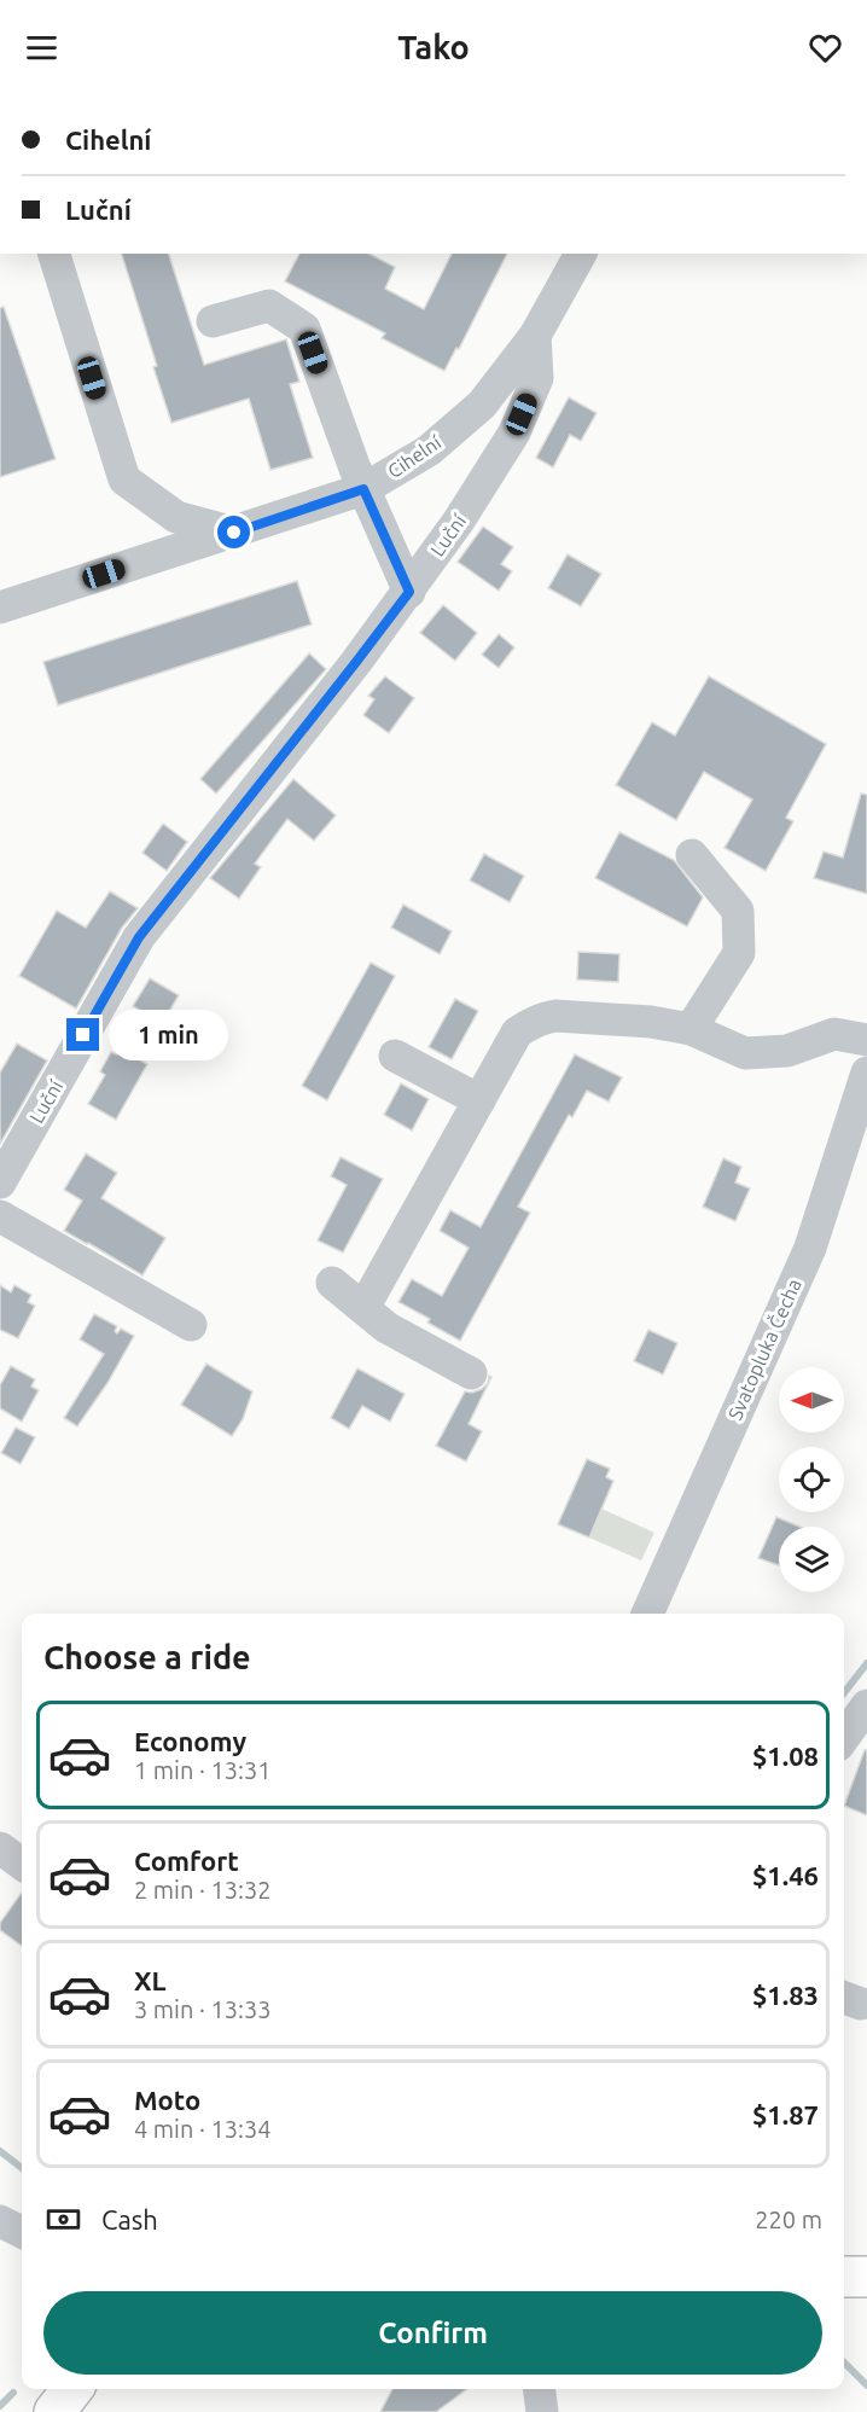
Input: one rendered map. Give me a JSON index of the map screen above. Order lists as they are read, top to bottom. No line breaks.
{"streets":{"street":["Cihelní","Luční","Svatopluka Čecha"]},"crossings":[["Cihelní","Luční"]],"north":"left","page":{"header":"Tako","banner":["Cihelní","Luční"],"bubble":"1 min","heading":"Choose a ride","list":[{"name":"Economy","note":"1 min · 13:31","value":"$1.08"},{"name":"Comfort","note":"2 min · 13:32","value":"$1.46"},{"name":"XL","note":"3 min · 13:33","value":"$1.83"},{"name":"Moto","note":"4 min · 13:34","value":"$1.87"}],"pay":["Cash","220 m"],"buttons":"Confirm"}}
